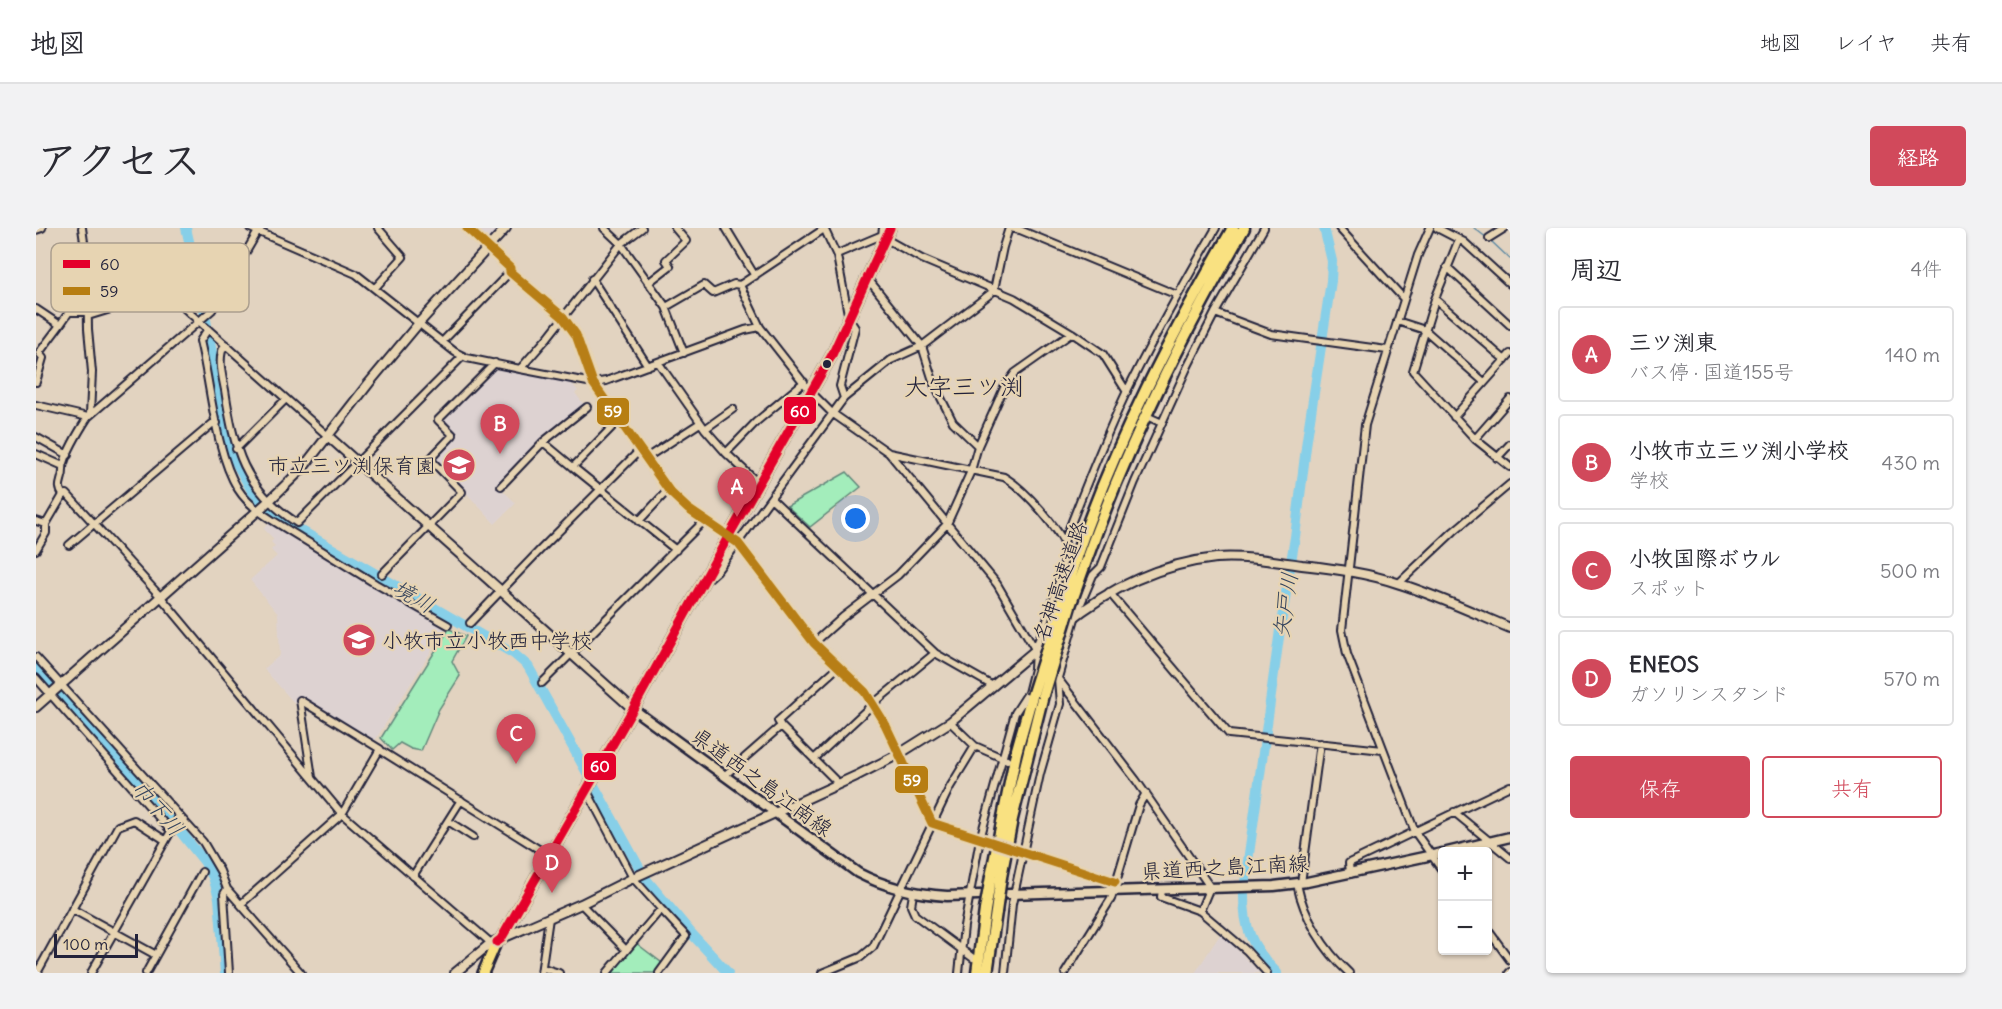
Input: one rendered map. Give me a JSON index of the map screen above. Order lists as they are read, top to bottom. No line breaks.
{"streets":{"highway":["名神高速道路"],"main road":["県道西之島江南線"]},"districts":["大字三ツ渕"],"water":["境川","矢戸川","巾下川"],"places":{"school or university":["市立三ツ渕保育園","小牧市立小牧西中学校"]},"lines":["transit line 60","transit line 59"],"legend":["60","59"],"scale_bar":"100 m","page":{"header":"地図","nav":["地図","レイヤ","共有"],"title":"アクセス","buttons":["経路",["保存","共有"]],"heading":["周辺","4件"],"list":[{"mark":"A","name":"三ツ渕東","note":"バス停 · 国道155号","value":"140 m"},{"mark":"B","name":"小牧市立三ツ渕小学校","note":"学校","value":"430 m"},{"mark":"C","name":"小牧国際ボウル","note":"スポット","value":"500 m"},{"mark":"D","name":"ENEOS","note":"ガソリンスタンド","value":"570 m"}],"pins":["B","A","C","D"],"map_buttons":["+","−"],"scale":"100 m"}}
